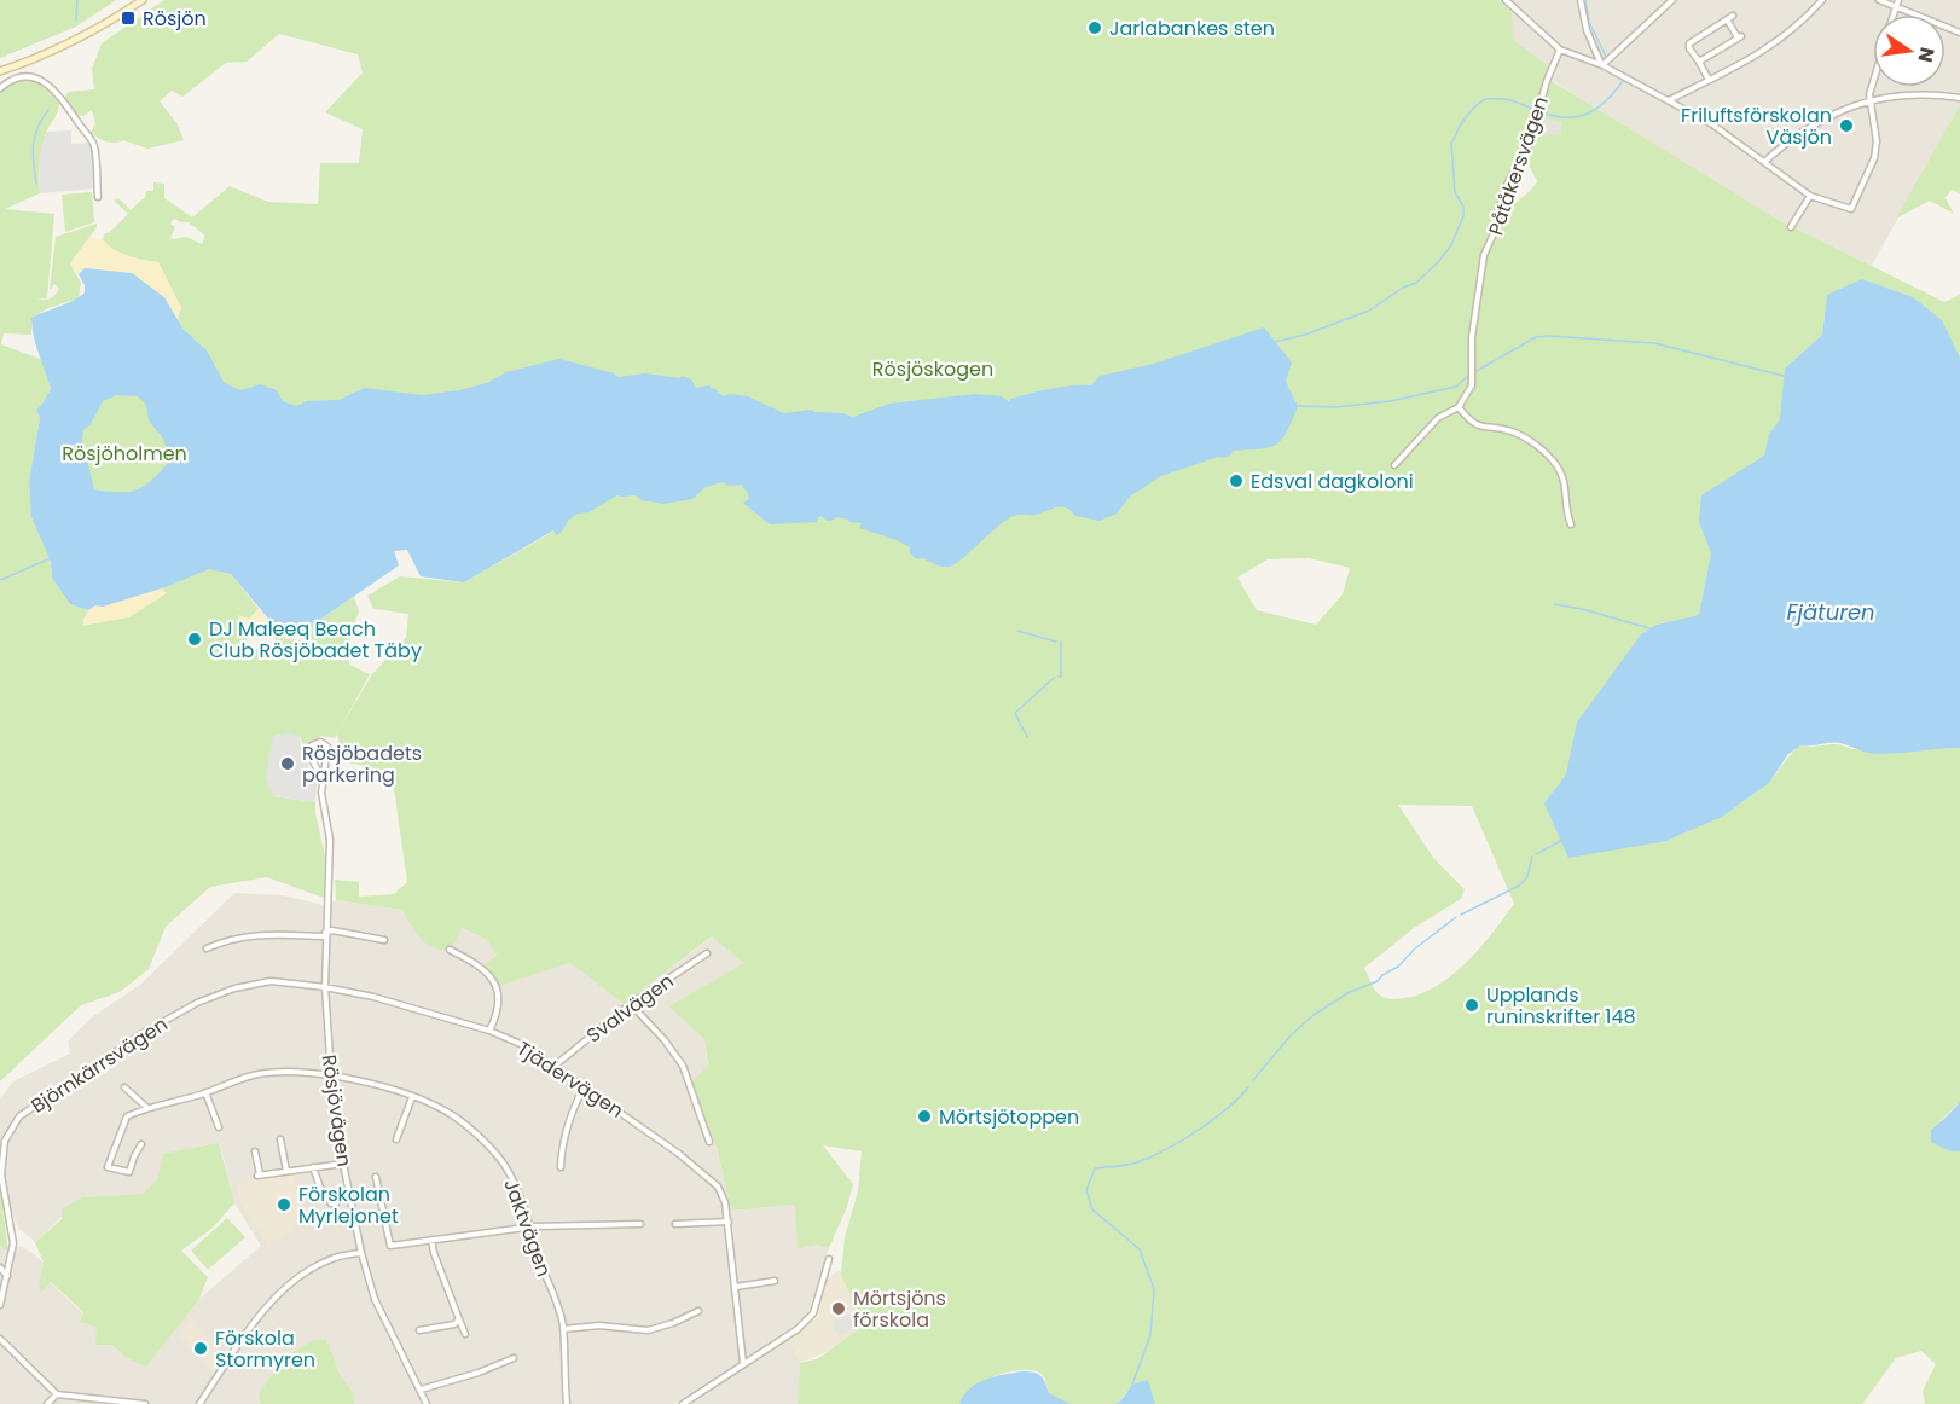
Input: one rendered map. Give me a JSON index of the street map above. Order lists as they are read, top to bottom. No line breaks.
{"streets":{"street":["Påtåkersvägen","Svalvägen","Björnkärrsvägen","Tjädervägen","Rösjövägen","Jaktvägen"]},"crossings":[["Svalvägen","Tjädervägen"],["Björnkärrsvägen","Tjädervägen"],["Björnkärrsvägen","Rösjövägen"],["Tjädervägen","Rösjövägen"],["Rösjövägen","Jaktvägen"]],"water":["Fjäturen"],"parks":["Rösjöskogen","Rösjöholmen"],"places":{"transit":["Rösjön"],"other":["Jarlabankes sten","Friluftsförskolan Väsjön","Edsval dagkoloni","DJ Maleeq Beach Club Rösjöbadet Täby","Rösjöbadets parkering","Upplands runinskrifter 148","Mörtsjötoppen","Förskolan Myrlejonet","Mörtsjöns förskola","Förskola Stormyren"]},"north":"right"}
